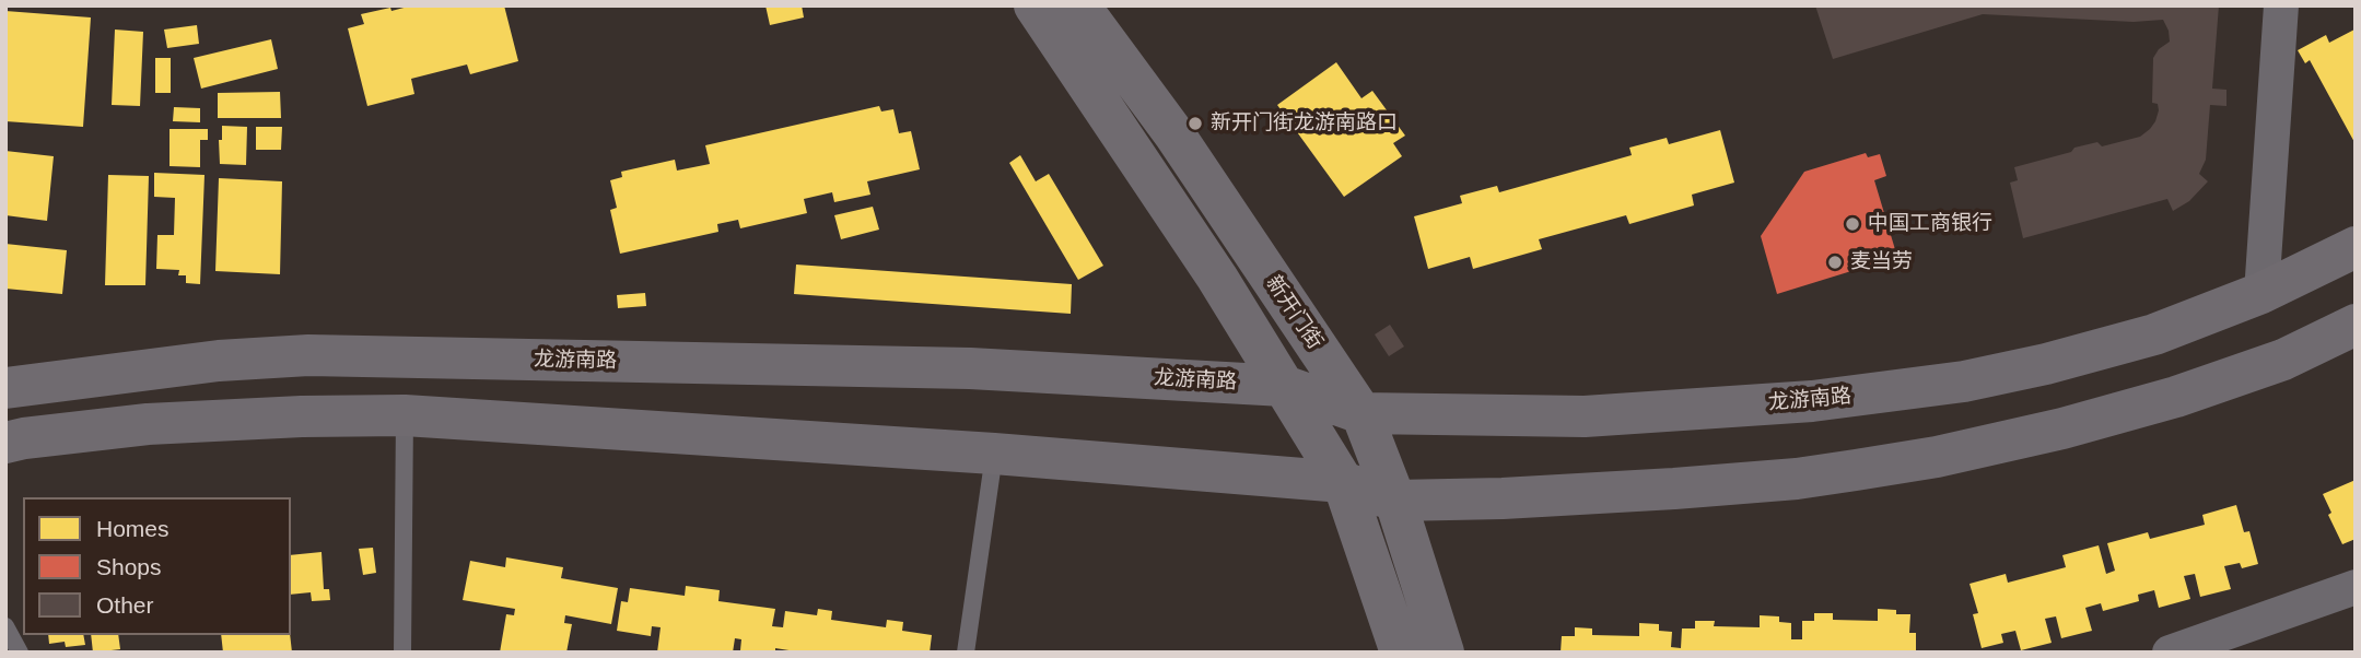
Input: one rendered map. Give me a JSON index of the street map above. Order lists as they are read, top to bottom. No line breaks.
{"streets":{"main road":["新开门街","龙游南路"]},"crossings":[["新开门街","龙游南路"]],"places":["新开门街龙游南路口","中国工商银行","麦当劳"],"legend":["Homes","Shops","Other"]}
